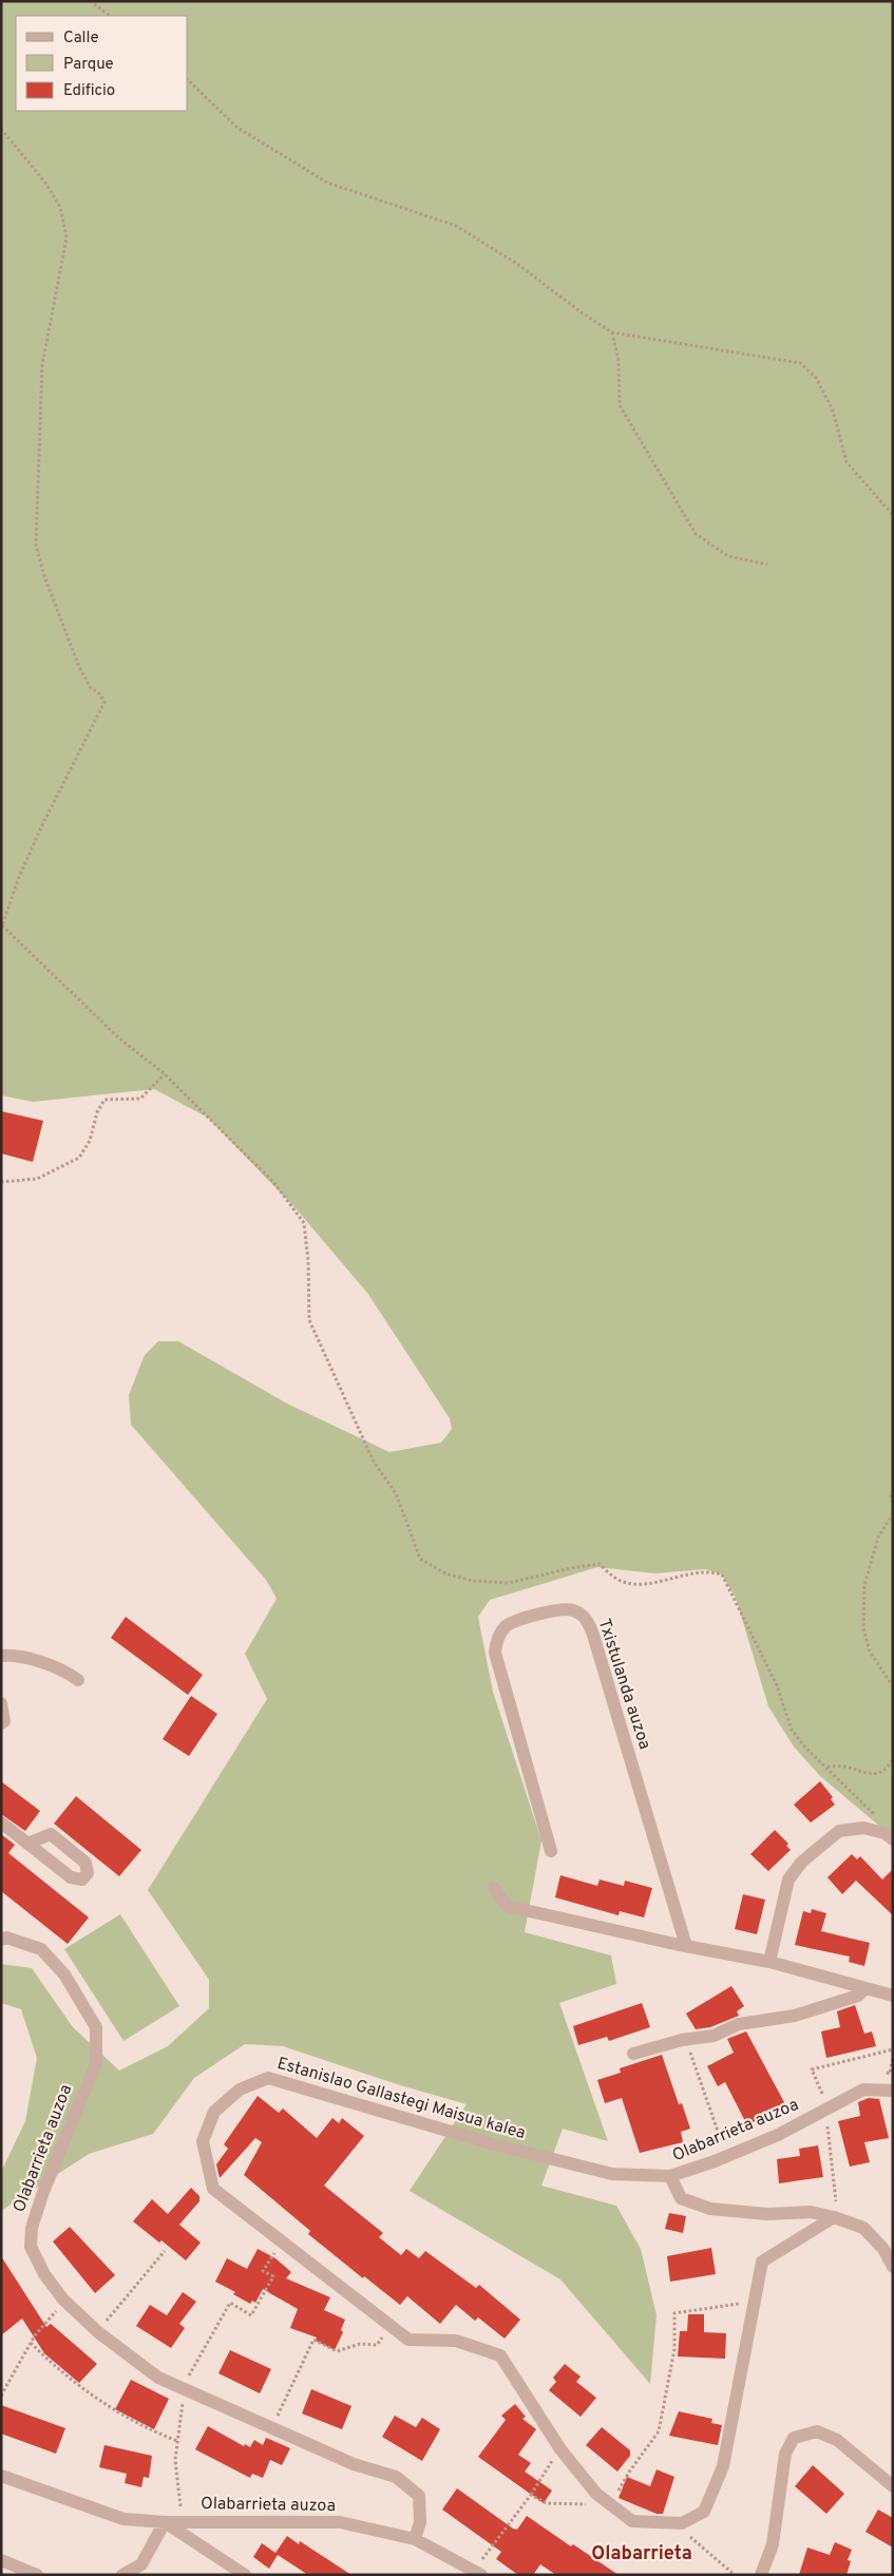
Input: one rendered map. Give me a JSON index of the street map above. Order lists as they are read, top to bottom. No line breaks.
{"streets":{"street":["Txistulanda auzoa","Estanislao Gallastegi Maisua kalea","Olabarrieta auzoa"]},"crossings":[["Estanislao Gallastegi Maisua kalea","Olabarrieta auzoa"]],"districts":["Olabarrieta"],"legend":["Calle","Parque","Edificio"]}
